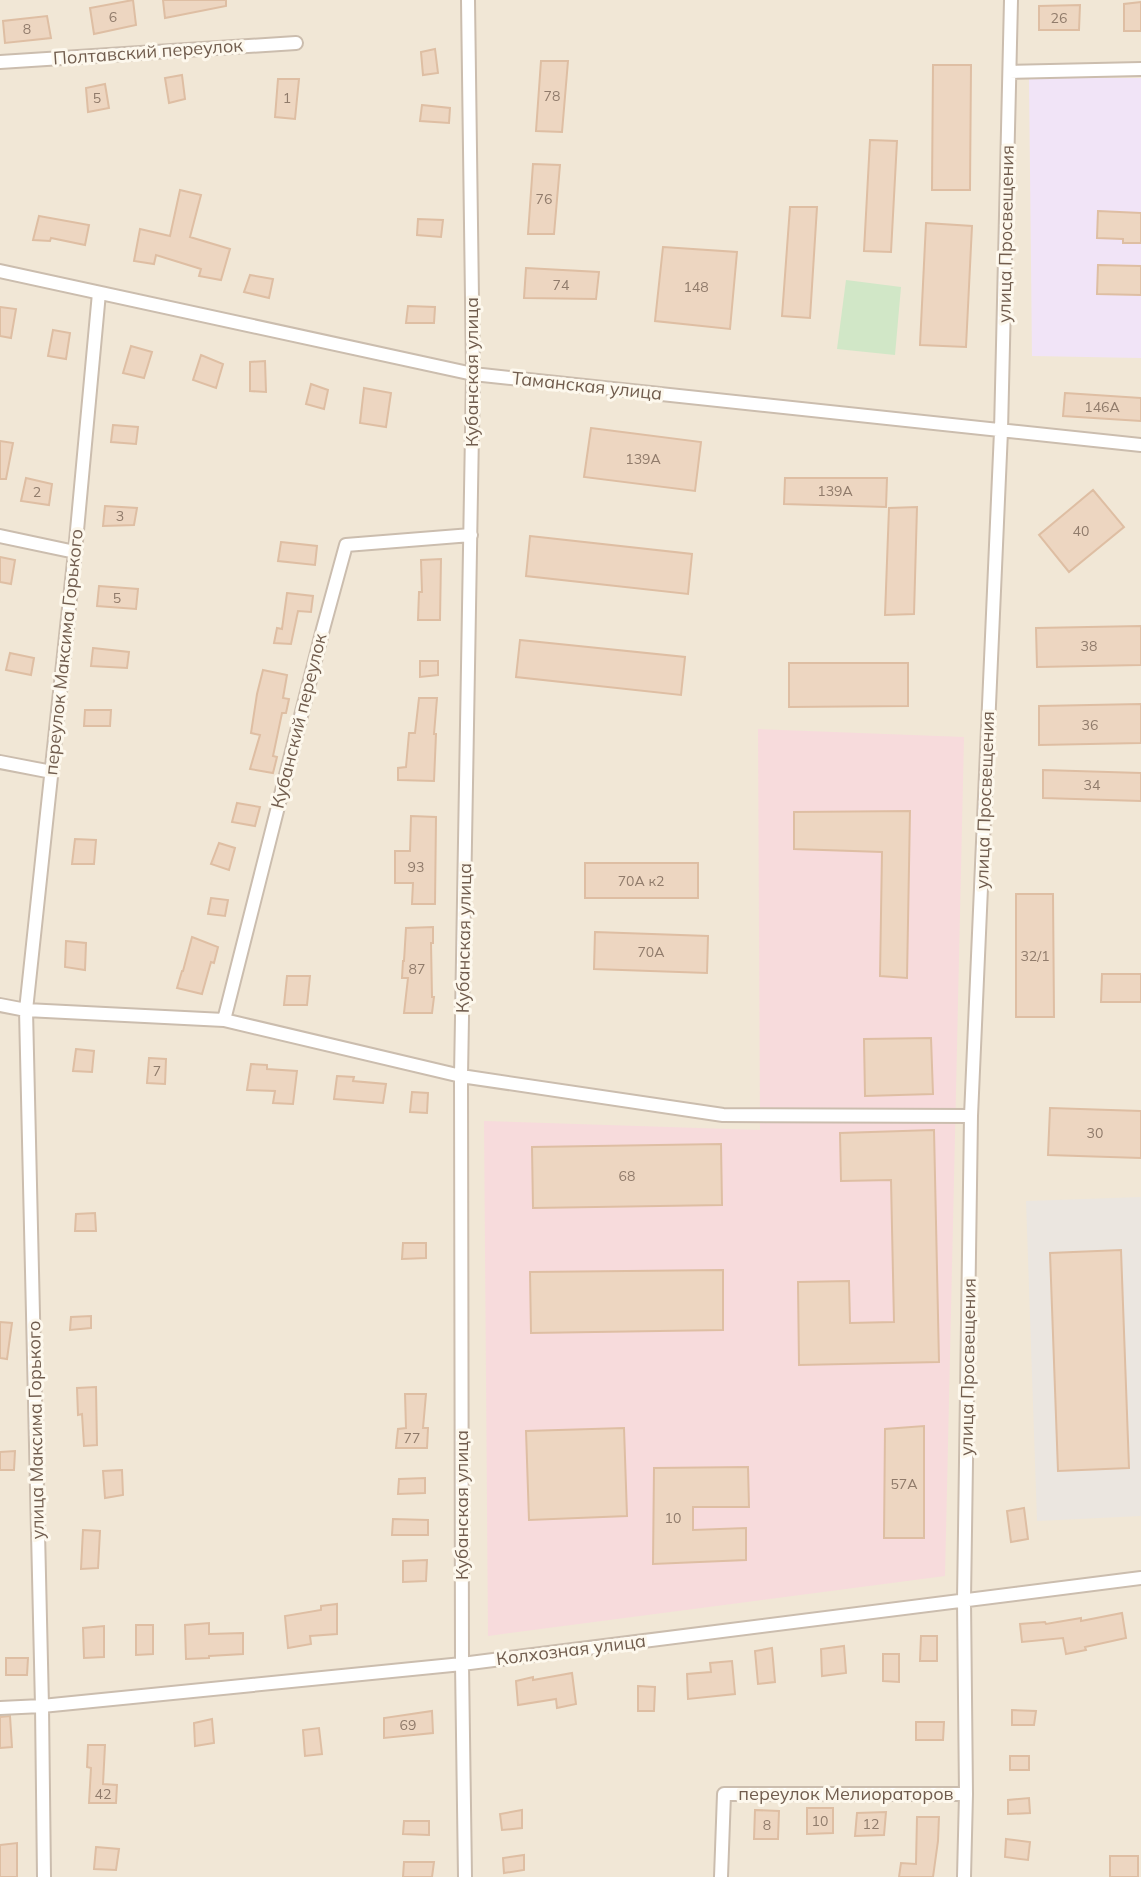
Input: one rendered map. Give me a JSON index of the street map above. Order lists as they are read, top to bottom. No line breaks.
{"streets":{"street":["Полтавский переулок","улица Просвещения","Кубанская улица","Таманская улица","переулок Максима Горького","Кубанский переулок","улица Максима Горького","Колхозная улица","переулок Мелиораторов"]},"crossings":[["улица Просвещения","Таманская улица"],["улица Просвещения","Колхозная улица"],["улица Просвещения","переулок Мелиораторов"],["Кубанская улица","Таманская улица"],["Кубанская улица","Кубанский переулок"],["Кубанская улица","Колхозная улица"],["Таманская улица","переулок Максима Горького"],["переулок Максима Горького","улица Максима Горького"],["улица Максима Горького","Колхозная улица"]],"house_numbers":["6","26","8","78","5","1","76","74","148","146А","139А","139А","2","3","40","5","38","36","34","93","70А к2","70А","32/1","87","7","30","68","77","57А","10","69","42","10","12","8"]}
